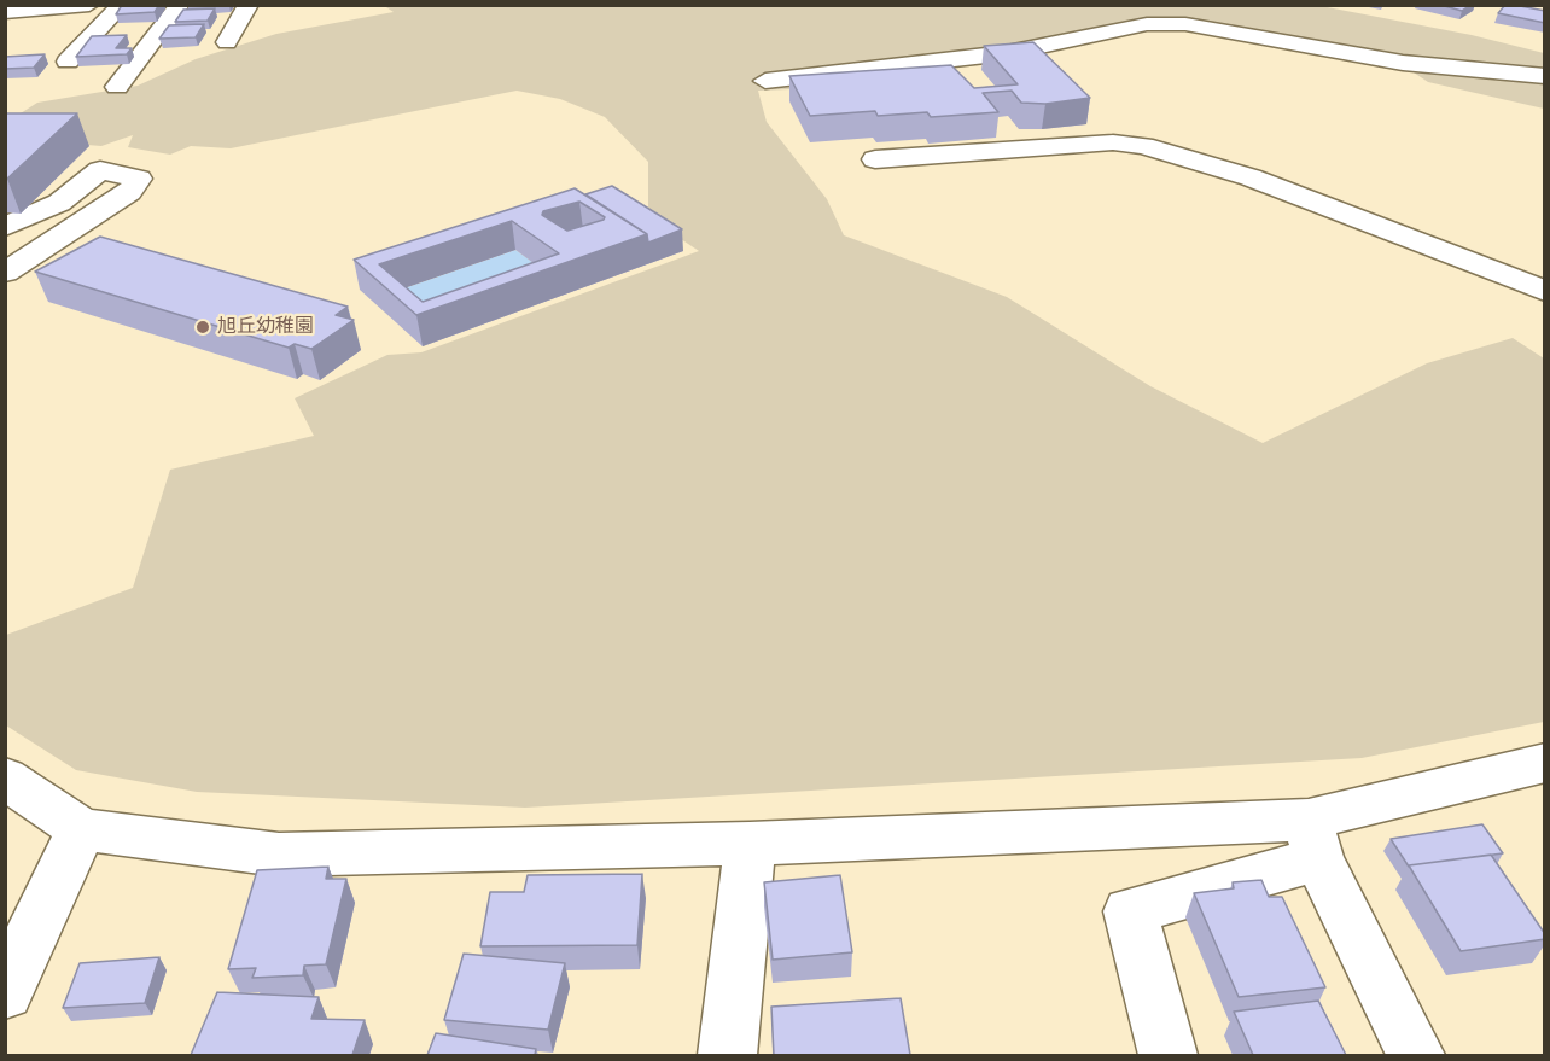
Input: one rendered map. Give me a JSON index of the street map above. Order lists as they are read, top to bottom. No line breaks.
{"places":["旭丘幼稚園"]}
